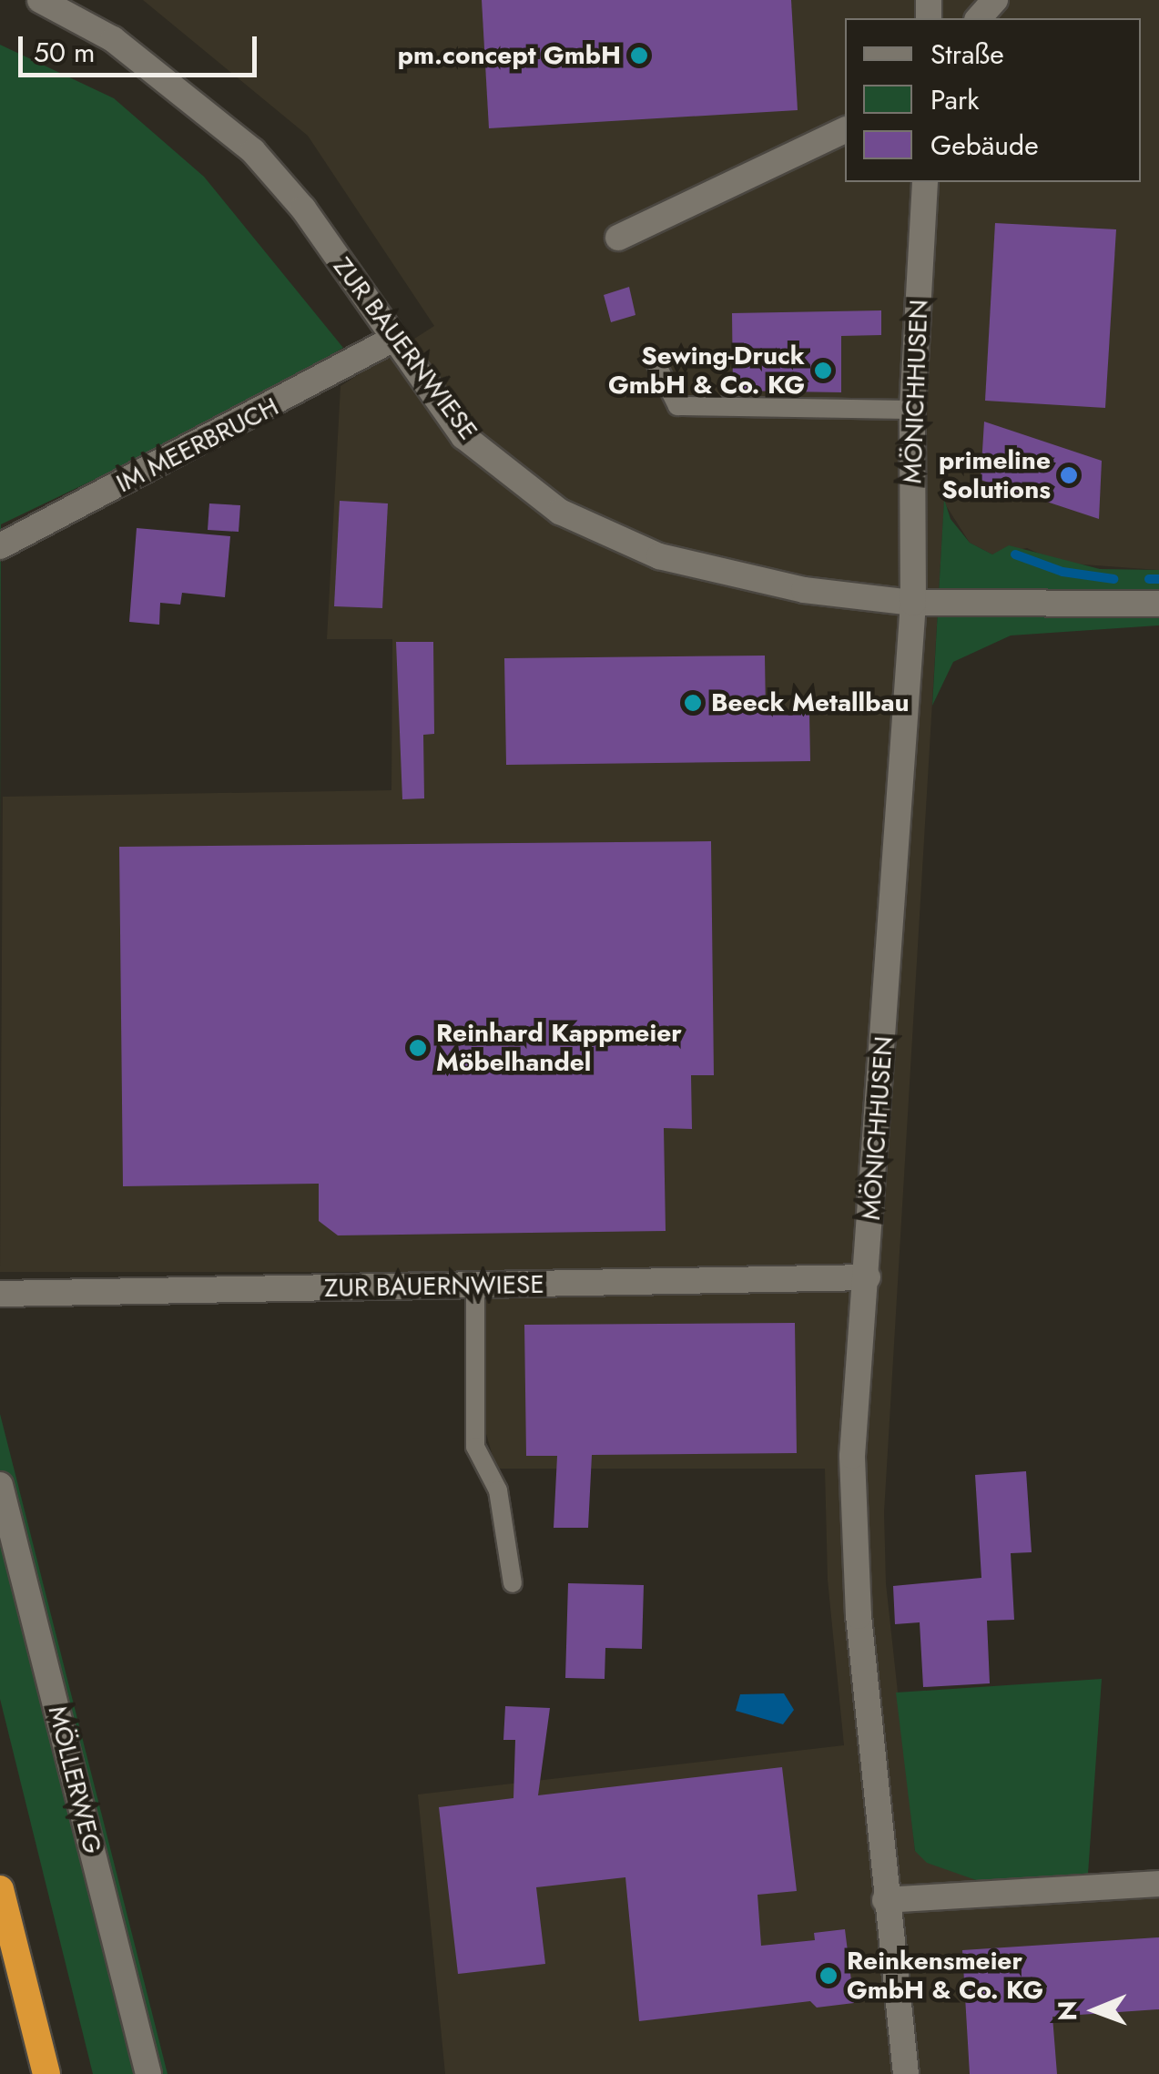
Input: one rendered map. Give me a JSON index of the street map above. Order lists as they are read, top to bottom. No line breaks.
{"streets":{"street":["ZUR BAUERNWIESE","MÖNICHHUSEN","IM MEERBRUCH","MÖLLERWEG"]},"crossings":[["ZUR BAUERNWIESE","MÖNICHHUSEN"],["ZUR BAUERNWIESE","IM MEERBRUCH"]],"places":["pm.concept GmbH","Sewing-Druck GmbH & Co. KG","primeline Solutions","Beeck Metallbau","Reinhard Kappmeier Möbelhandel","Reinkensmeier GmbH & Co. KG"],"legend":["Straße","Park","Gebäude"],"scale_bar":"50 m","north":"left"}
